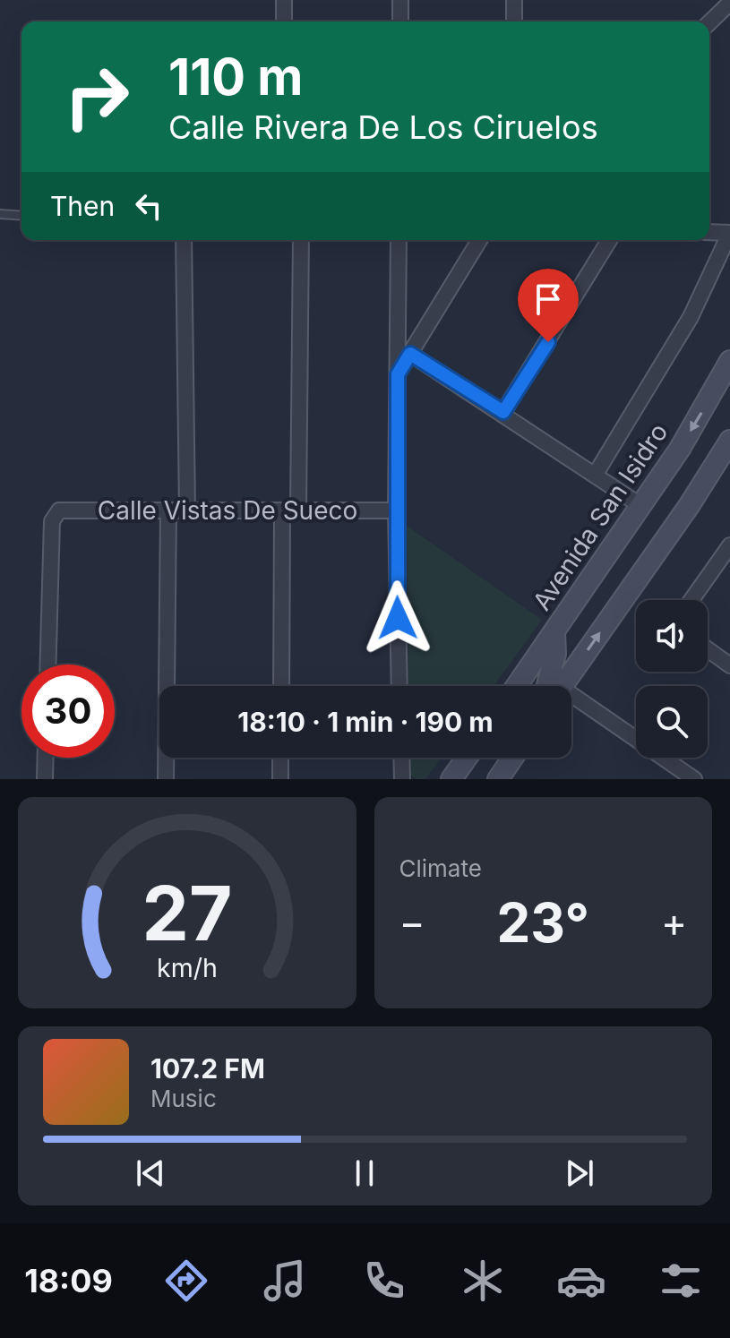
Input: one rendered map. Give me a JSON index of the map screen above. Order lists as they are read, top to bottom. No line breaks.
{"streets":{"street":["Calle Vistas De Sueco","Avenida San Isidro"]},"page":{"turn":["110 m","Calle Rivera De Los Ciruelos"],"then":"Then","limit":"30","trip":"18:10 · 1 min · 190 m","tile":"Climate","heat":["−","23°","+"],"song":["107.2 FM","Music"],"tabs":"18:09","gauge":["27","km/h"]}}
